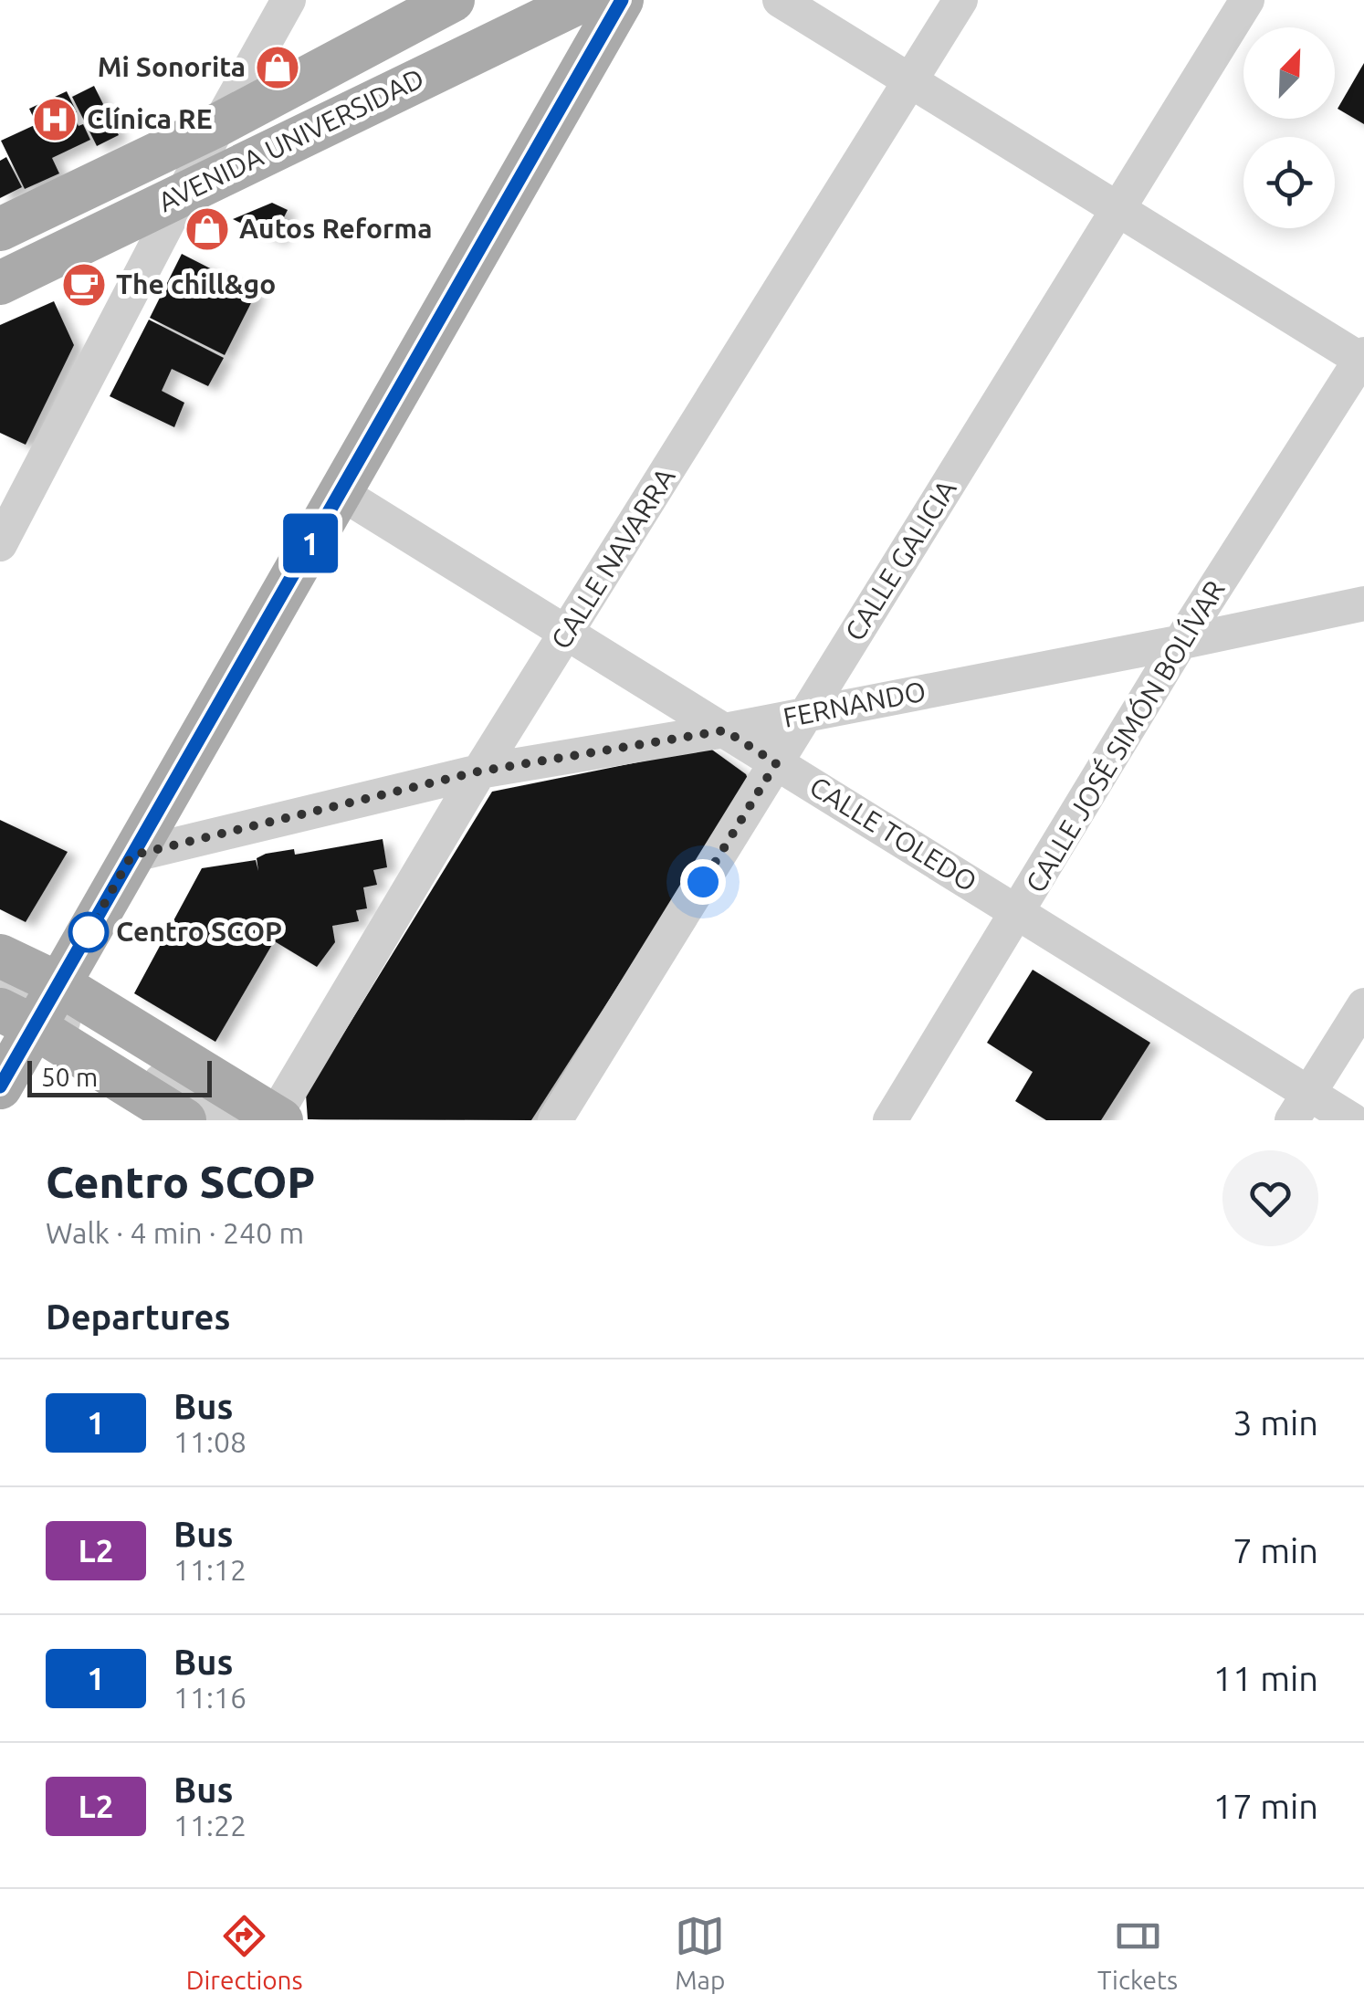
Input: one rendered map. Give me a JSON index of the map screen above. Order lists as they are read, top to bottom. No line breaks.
{"streets":{"main road":["AVENIDA UNIVERSIDAD"],"street":["CALLE NAVARRA","CALLE GALICIA","FERNANDO","CALLE JOSÉ SIMÓN BOLÍVAR","CALLE TOLEDO"]},"crossings":[["CALLE NAVARRA","FERNANDO"],["CALLE NAVARRA","CALLE TOLEDO"],["CALLE GALICIA","FERNANDO"],["CALLE GALICIA","CALLE TOLEDO"],["FERNANDO","CALLE JOSÉ SIMÓN BOLÍVAR"],["FERNANDO","CALLE TOLEDO"],["CALLE JOSÉ SIMÓN BOLÍVAR","CALLE TOLEDO"]],"places":{"shop":["Mi Sonorita","Autos Reforma"],"hospital":["Clínica RE"],"cafe":["The chill&go"],"other":["Centro SCOP"]},"lines":["bus line 1"],"scale_bar":"50 m","north":"top right","page":{"on_map":"1","scale":"50 m","heading":[["Centro SCOP","Walk · 4 min · 240 m"],"Departures"],"list":[{"mark":"1","name":"Bus","note":"11:08","value":"3 min"},{"mark":"L2","name":"Bus","note":"11:12","value":"7 min"},{"mark":"1","name":"Bus","note":"11:16","value":"11 min"},{"mark":"L2","name":"Bus","note":"11:22","value":"17 min"}],"tabs":["Directions","Map","Tickets"]}}
